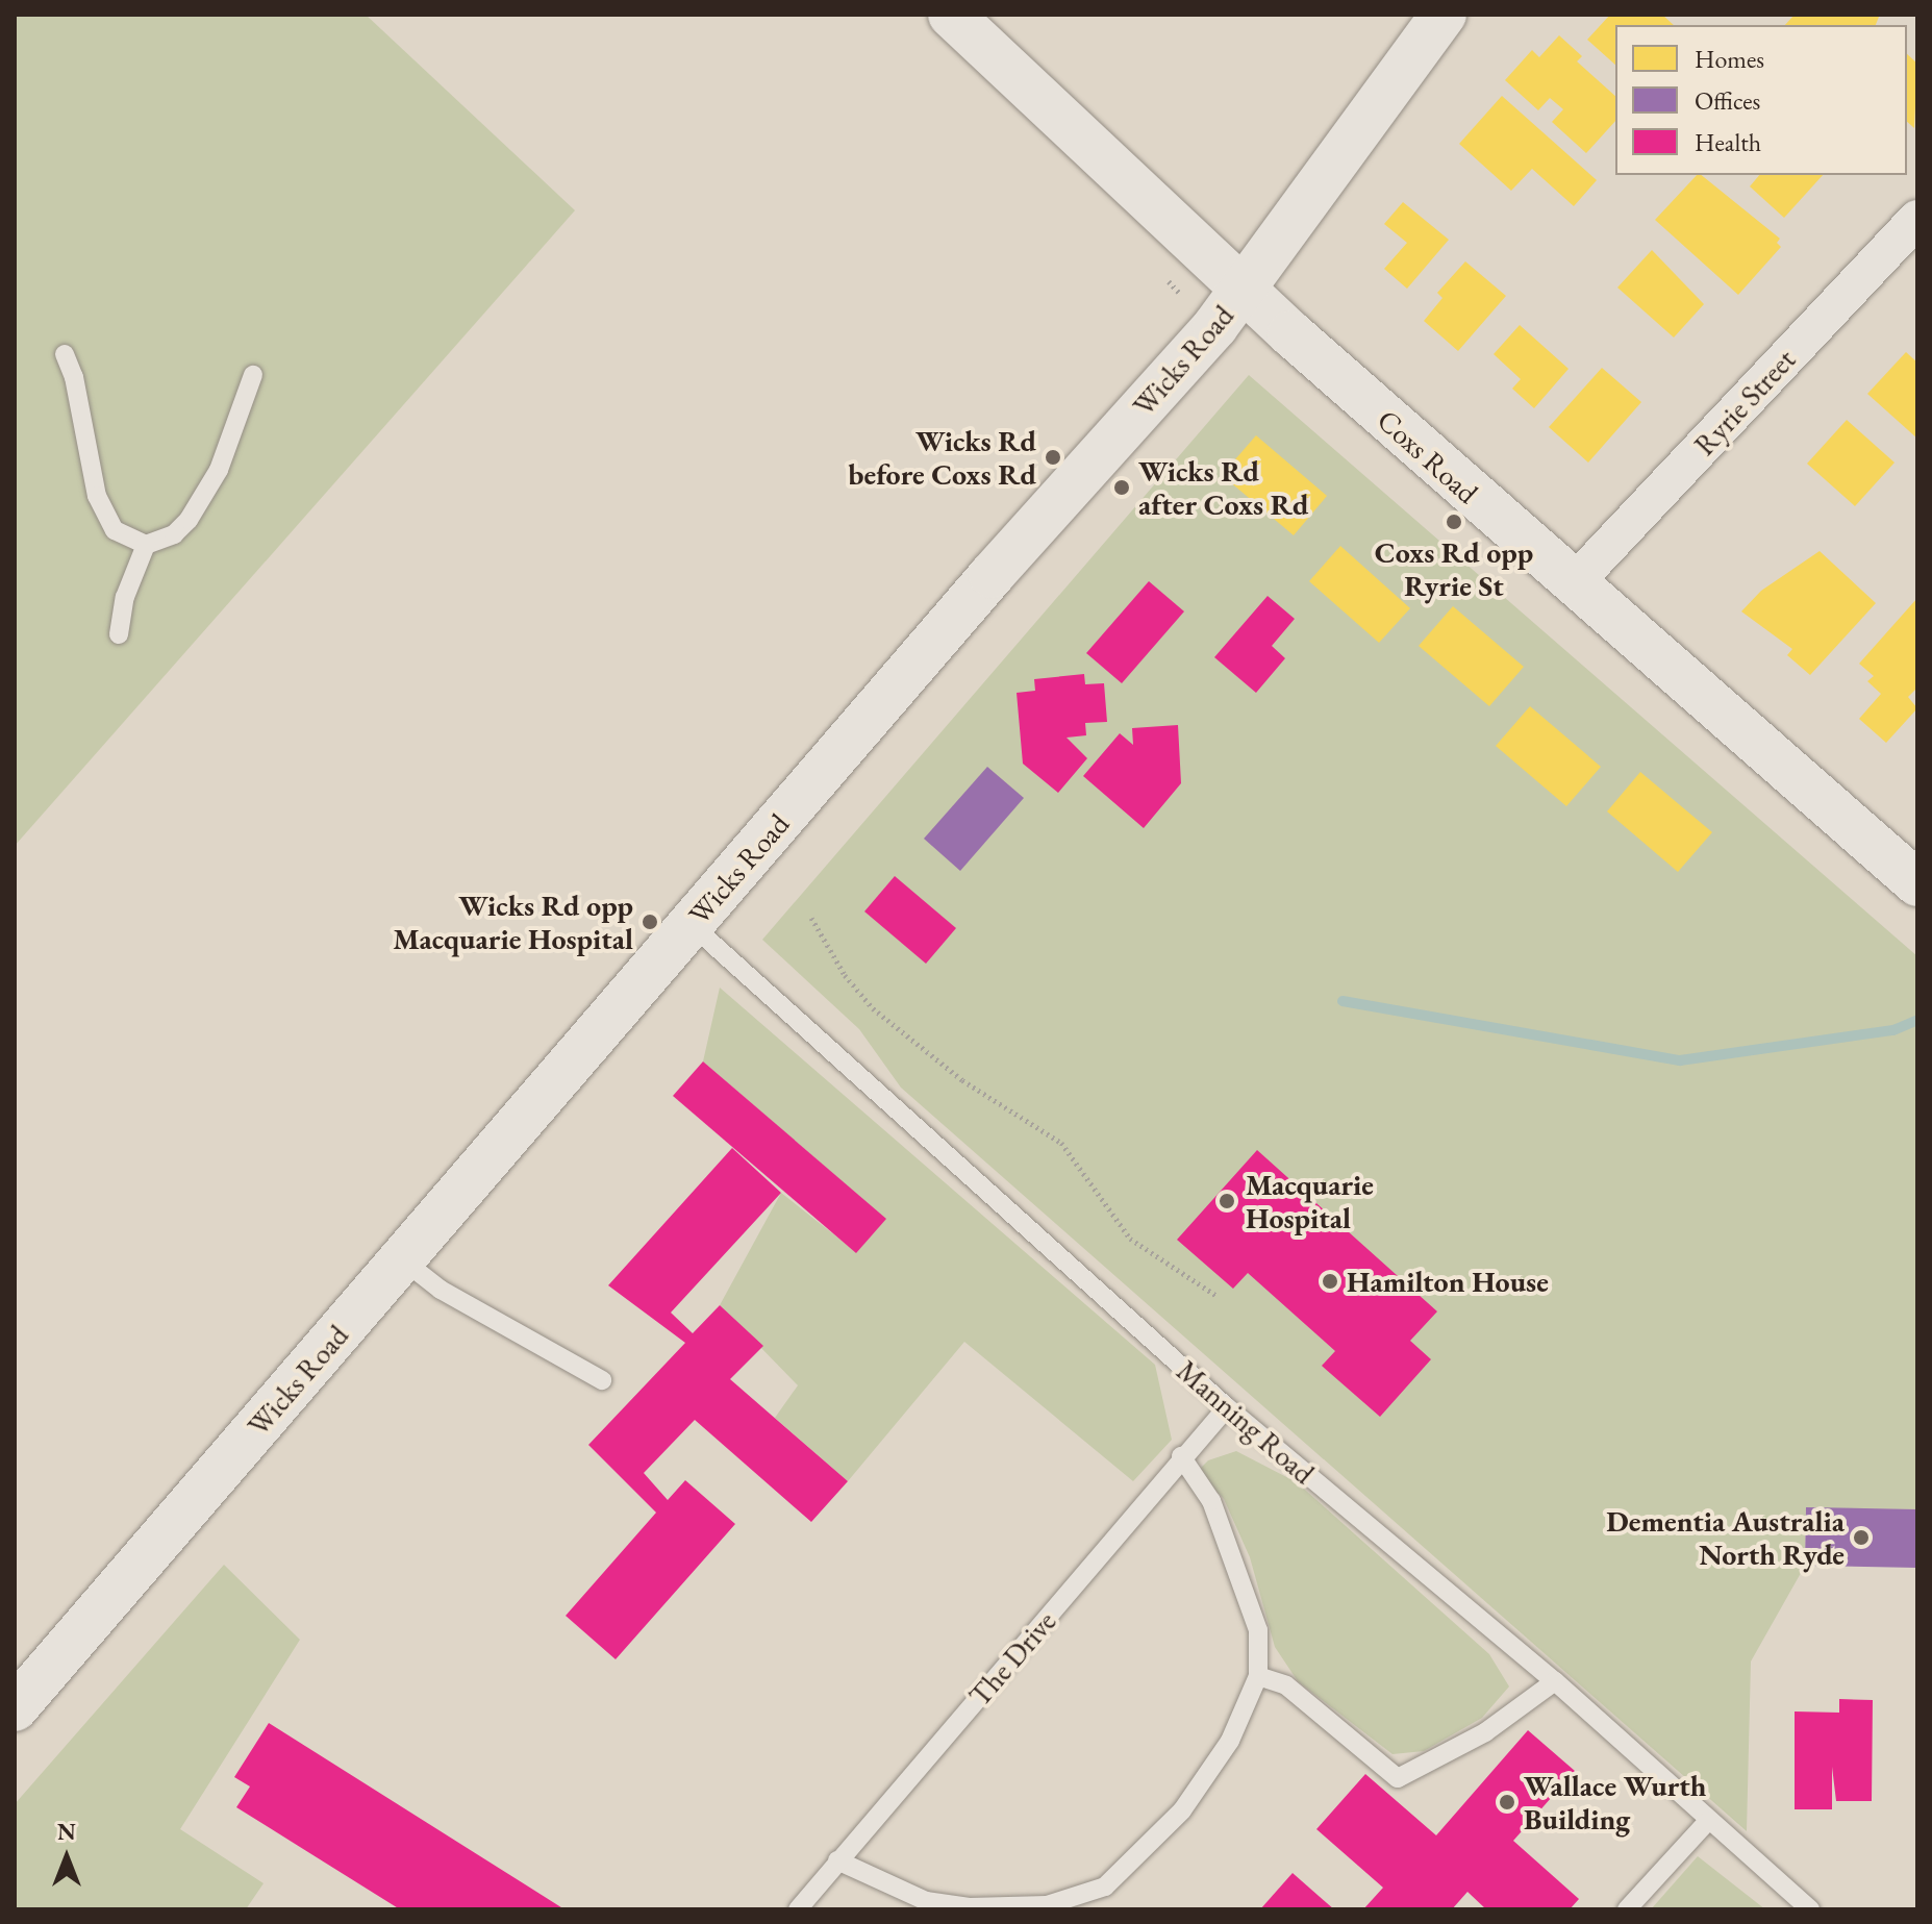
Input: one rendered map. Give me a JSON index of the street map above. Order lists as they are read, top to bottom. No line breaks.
{"streets":{"main road":["Wicks Road","Coxs Road"],"street":["Ryrie Street"],"lane":["Manning Road","The Drive"]},"crossings":[["Wicks Road","Coxs Road"],["Wicks Road","Manning Road"],["Ryrie Street","Coxs Road"],["Manning Road","The Drive"]],"places":["Wicks Rd before Coxs Rd","Wicks Rd after Coxs Rd","Coxs Rd opp Ryrie St","Wicks Rd opp Macquarie Hospital","Macquarie Hospital","Hamilton House","Dementia Australia North Ryde","Wallace Wurth Building"],"legend":["Homes","Offices","Health"],"north":"top"}
